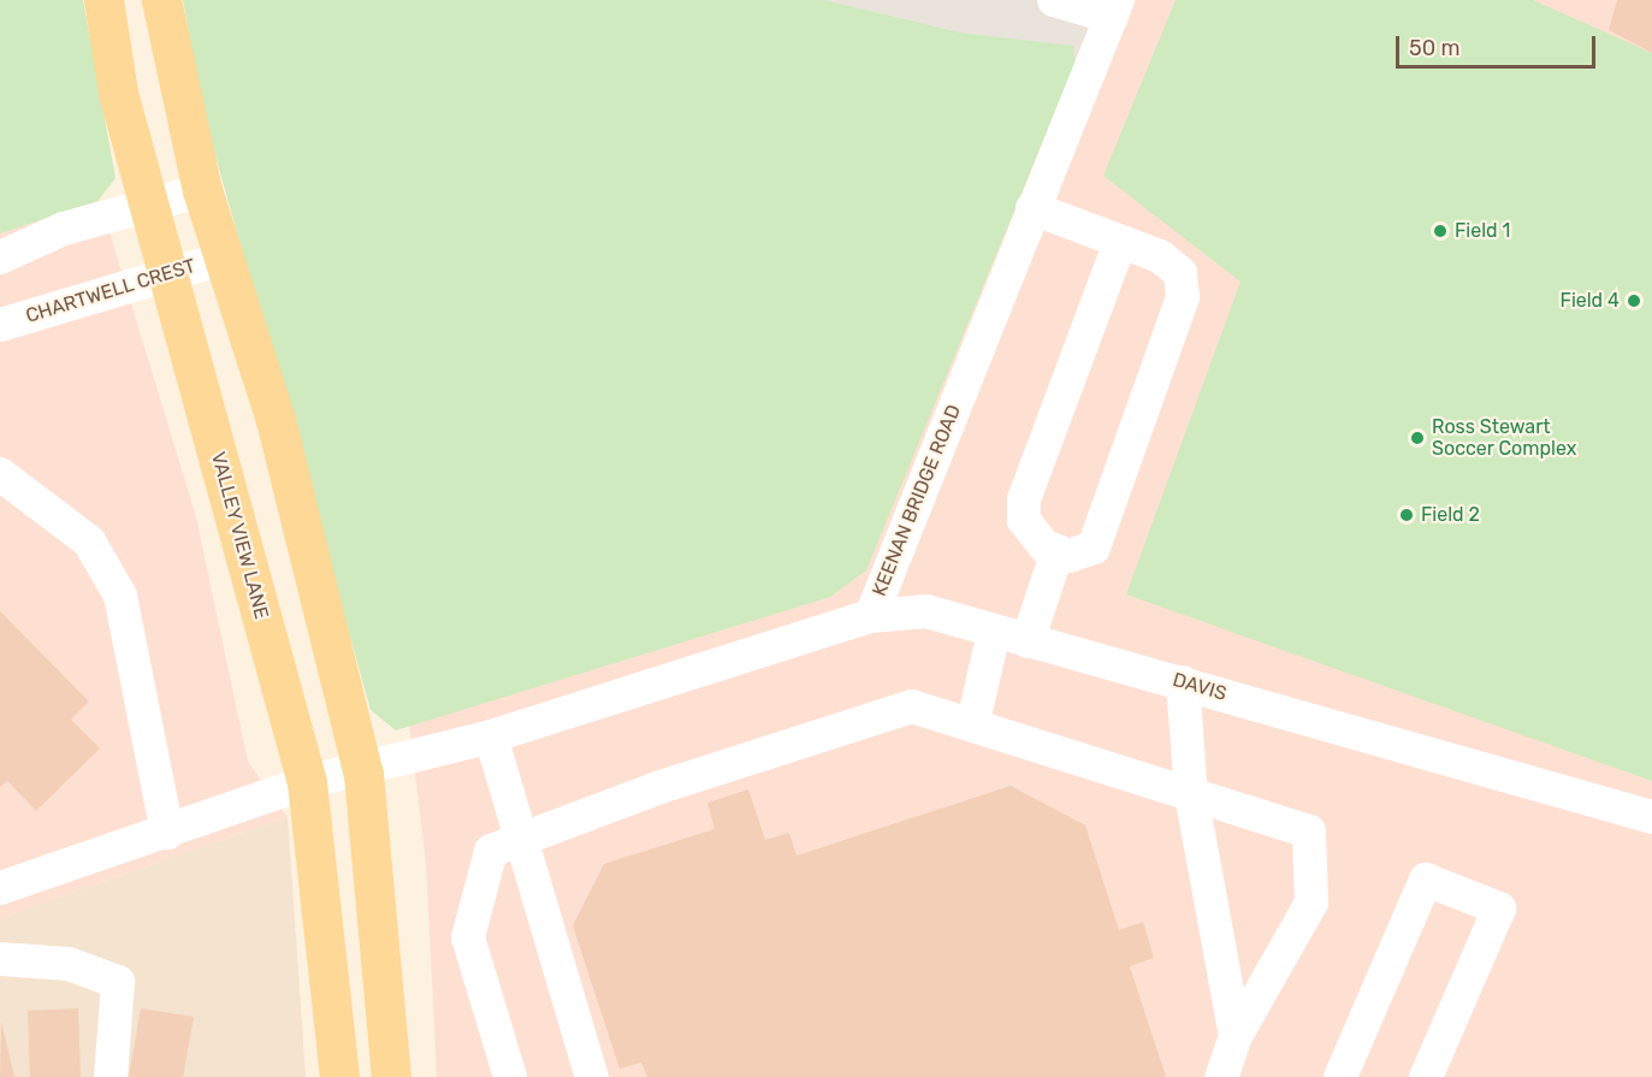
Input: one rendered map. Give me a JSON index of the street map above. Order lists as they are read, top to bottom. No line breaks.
{"streets":{"main road":["VALLEY VIEW LANE"],"street":["CHARTWELL CREST","KEENAN BRIDGE ROAD","DAVIS"]},"crossings":[["CHARTWELL CREST","VALLEY VIEW LANE"],["KEENAN BRIDGE ROAD","VALLEY VIEW LANE"],["KEENAN BRIDGE ROAD","DAVIS"]],"places":["Field 1","Field 4","Ross Stewart Soccer Complex","Field 2"],"scale_bar":"50 m"}
